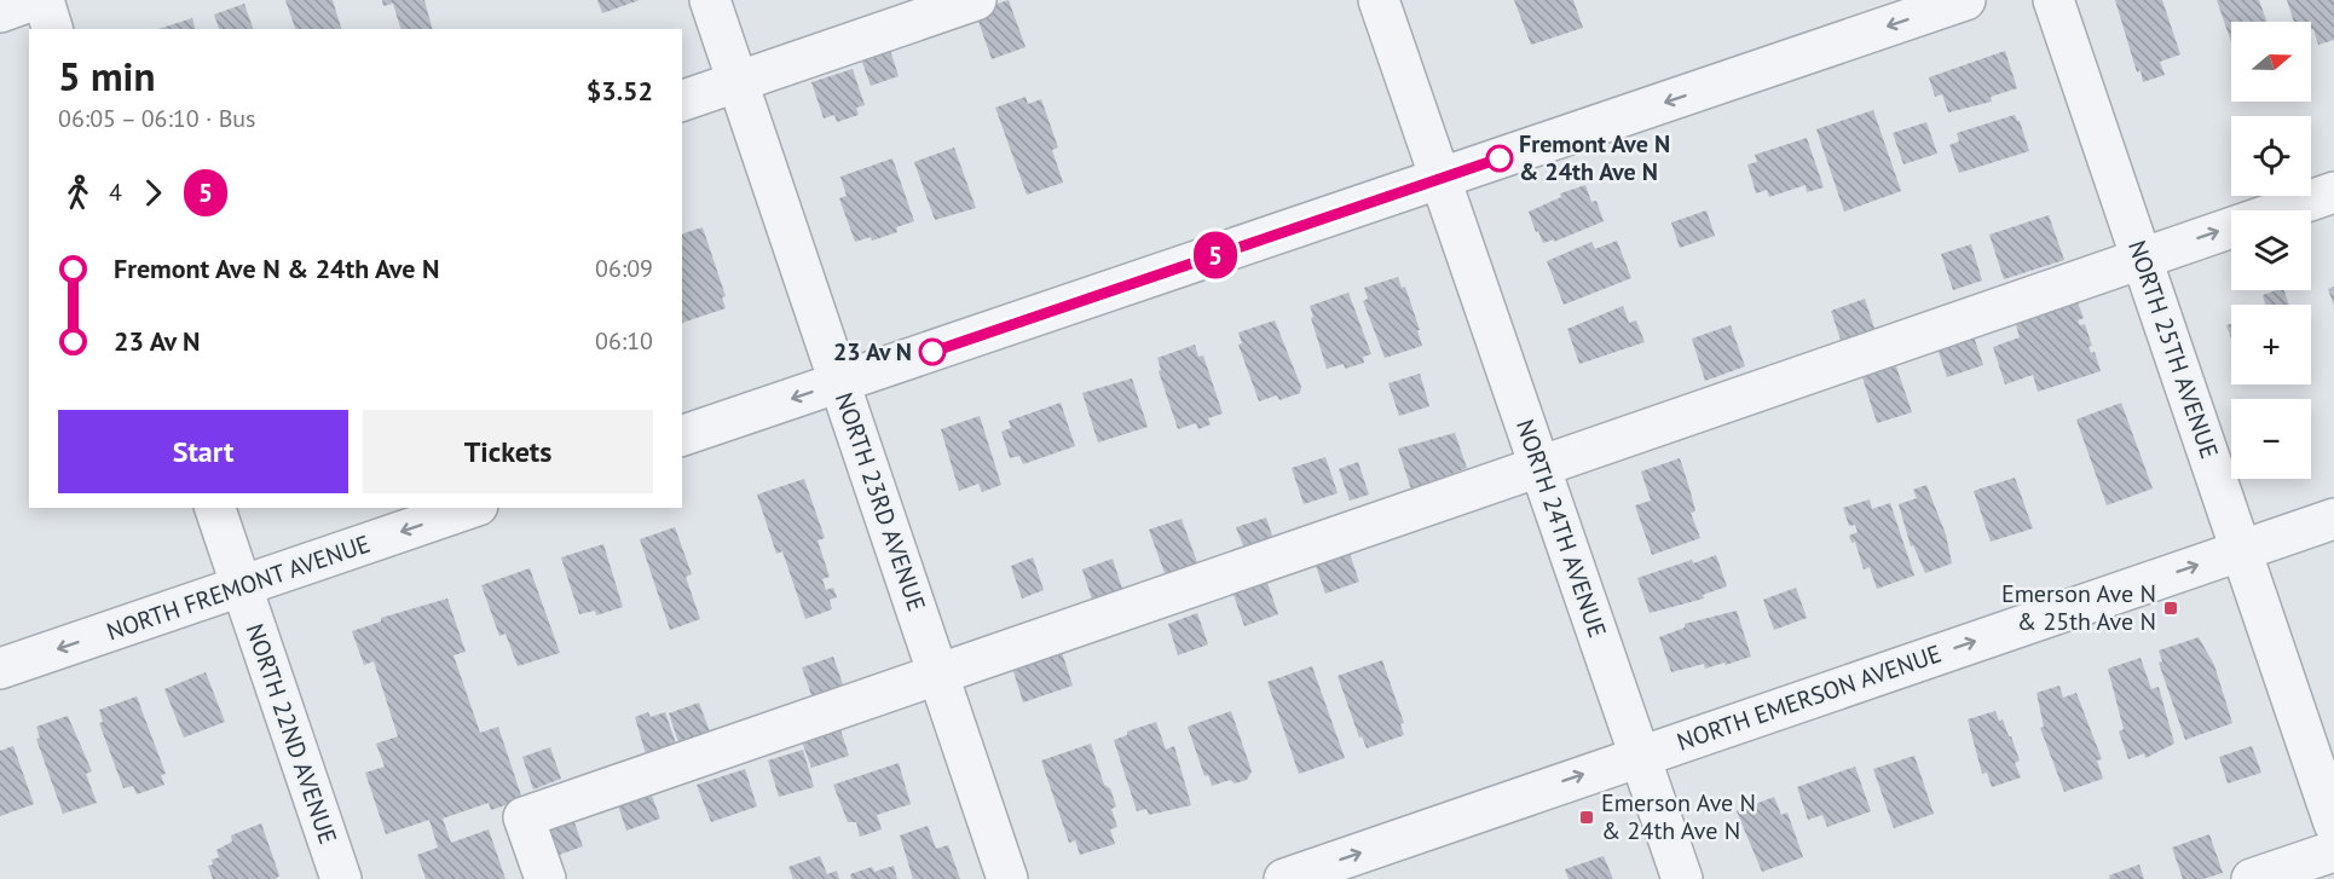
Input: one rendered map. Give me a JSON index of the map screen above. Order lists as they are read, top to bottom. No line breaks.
{"streets":{"street":["NORTH 25TH AVENUE","NORTH 23RD AVENUE","NORTH 24TH AVENUE","NORTH FREMONT AVENUE","NORTH EMERSON AVENUE","NORTH 22ND AVENUE"]},"crossings":[["NORTH 25TH AVENUE","NORTH EMERSON AVENUE"],["NORTH 24TH AVENUE","NORTH EMERSON AVENUE"],["NORTH FREMONT AVENUE","NORTH 22ND AVENUE"]],"one_way":["NORTH FREMONT AVENUE"],"places":{"other":["Fremont Ave N & 24th Ave N","23 Av N"],"transit":["Emerson Ave N & 25th Ave N","Emerson Ave N & 24th Ave N"]},"lines":["bus line 5"],"north":"right","page":{"on_map":"5","map_buttons":["+","−"],"heading":["5 min","06:05 – 06:10 · Bus","$3.52"],"legs":["4","5"],"list":[{"name":"Fremont Ave N & 24th Ave N","value":"06:09"},{"name":"23 Av N","value":"06:10"}],"buttons":["Start","Tickets"]}}
